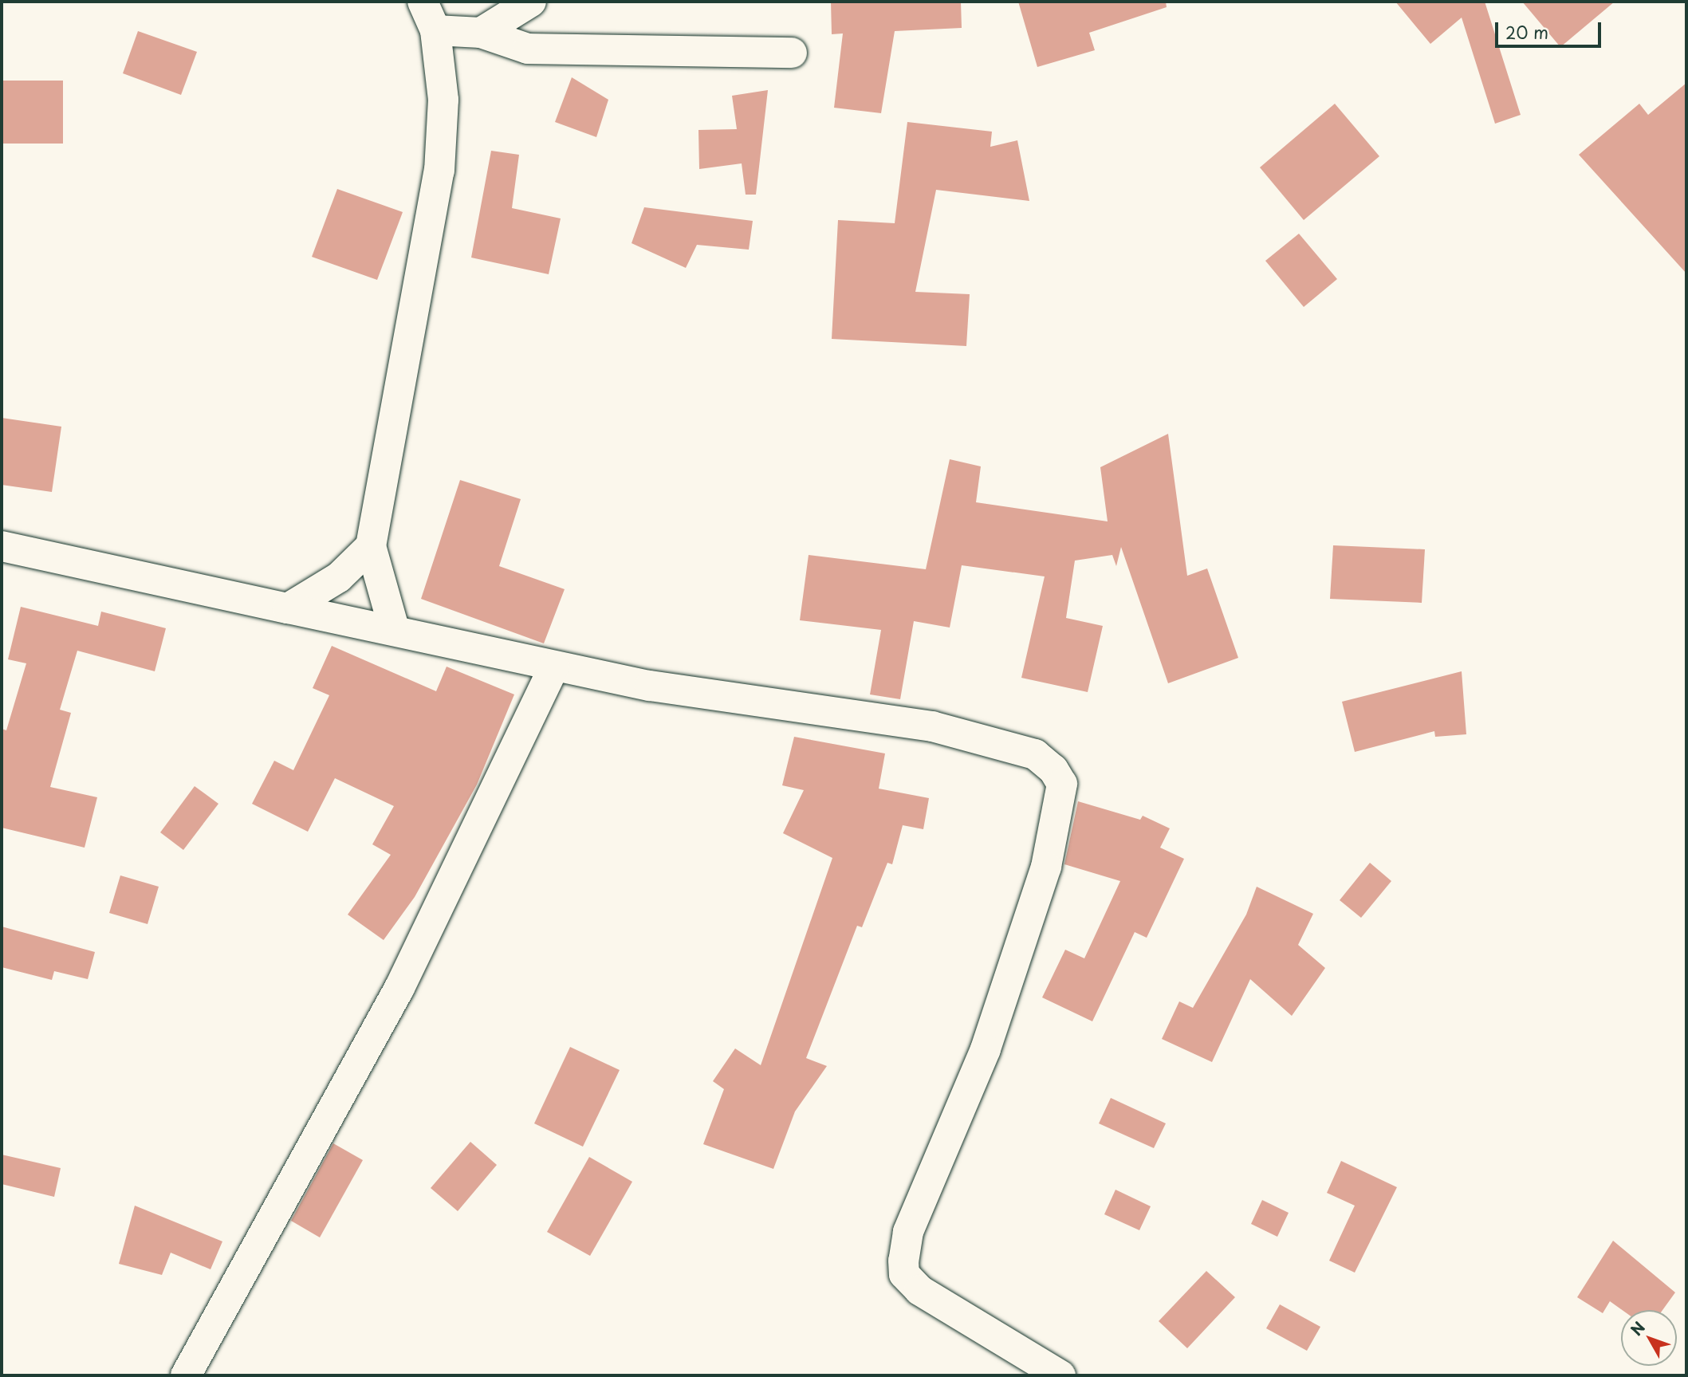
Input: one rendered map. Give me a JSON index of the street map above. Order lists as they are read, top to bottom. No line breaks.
{"scale_bar":"20 m","north":"top left"}
